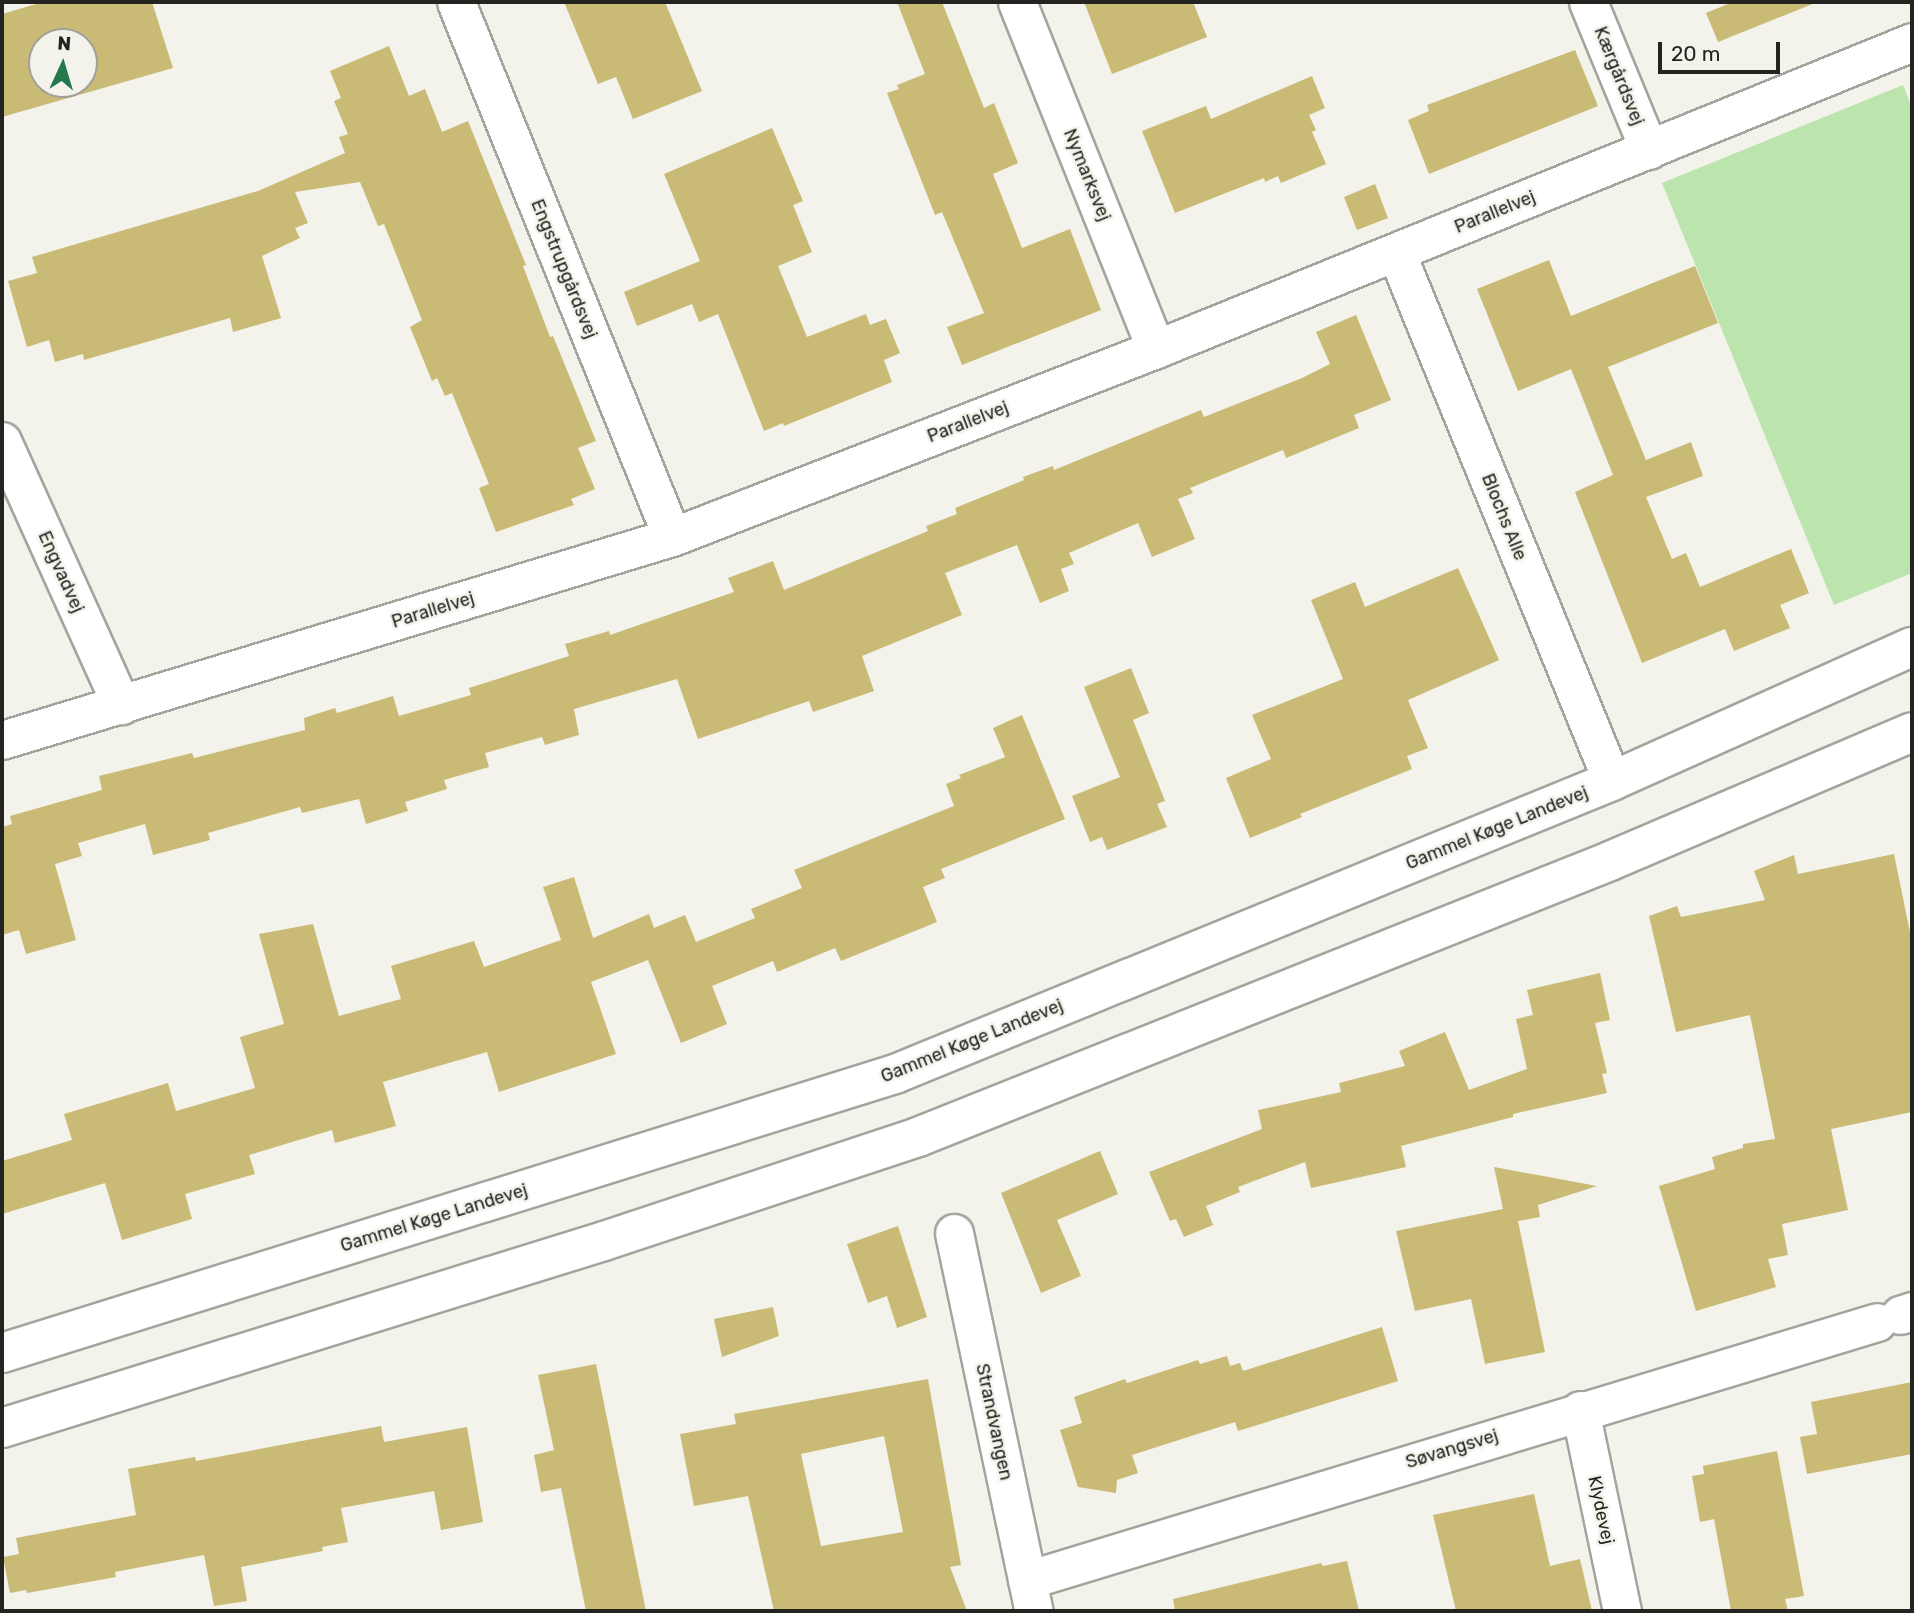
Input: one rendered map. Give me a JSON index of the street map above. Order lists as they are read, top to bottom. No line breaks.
{"streets":{"main road":["Gammel Køge Landevej"],"street":["Kærgårdsvej","Nymarksvej","Parallelvej","Engstrupgårdsvej","Blochs Alle","Engvadvej","Strandvangen","Søvangsvej","Klydevej"]},"crossings":[["Kærgårdsvej","Parallelvej"],["Nymarksvej","Parallelvej"],["Parallelvej","Engstrupgårdsvej"],["Parallelvej","Blochs Alle"],["Parallelvej","Engvadvej"],["Blochs Alle","Gammel Køge Landevej"],["Strandvangen","Søvangsvej"],["Søvangsvej","Klydevej"]],"scale_bar":"20 m","north":"top"}
